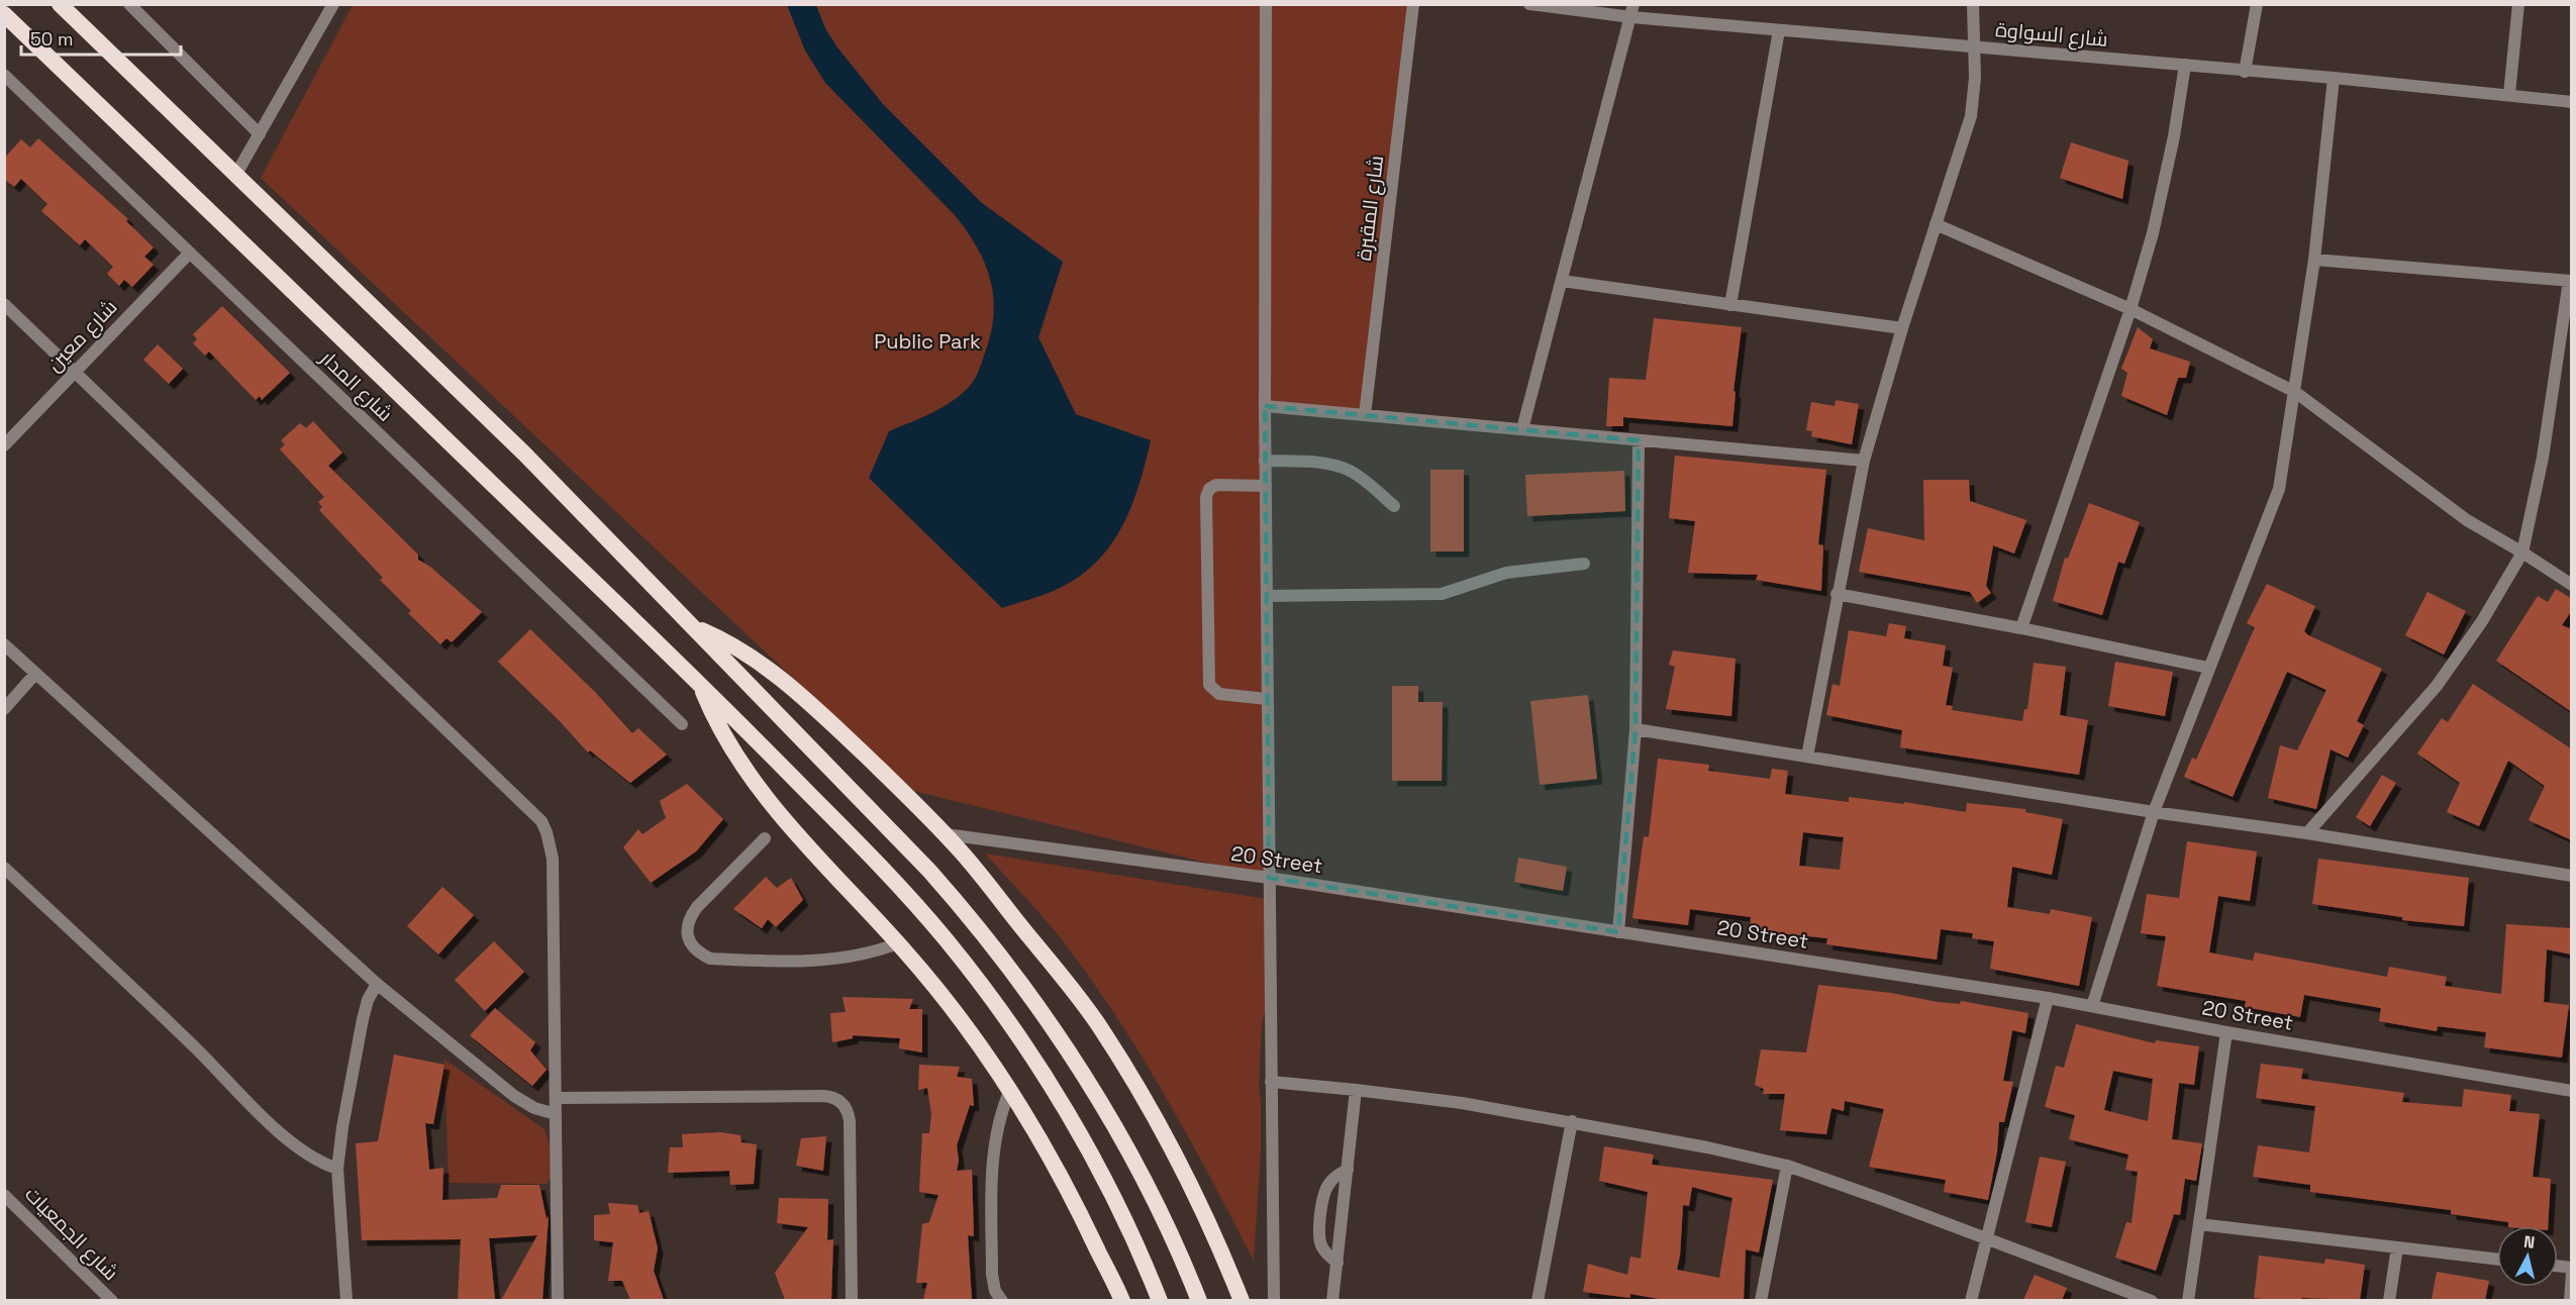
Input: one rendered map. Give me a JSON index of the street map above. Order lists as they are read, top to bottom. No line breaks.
{"streets":{"street":["شارع السواوة","شارع المقبرة","شارع معين","شارع المدار","20 Street","شارع الجمعيات"]},"crossings":[["شارع معين","شارع المدار"]],"parks":["Public Park"],"scale_bar":"50 m","north":"top"}
